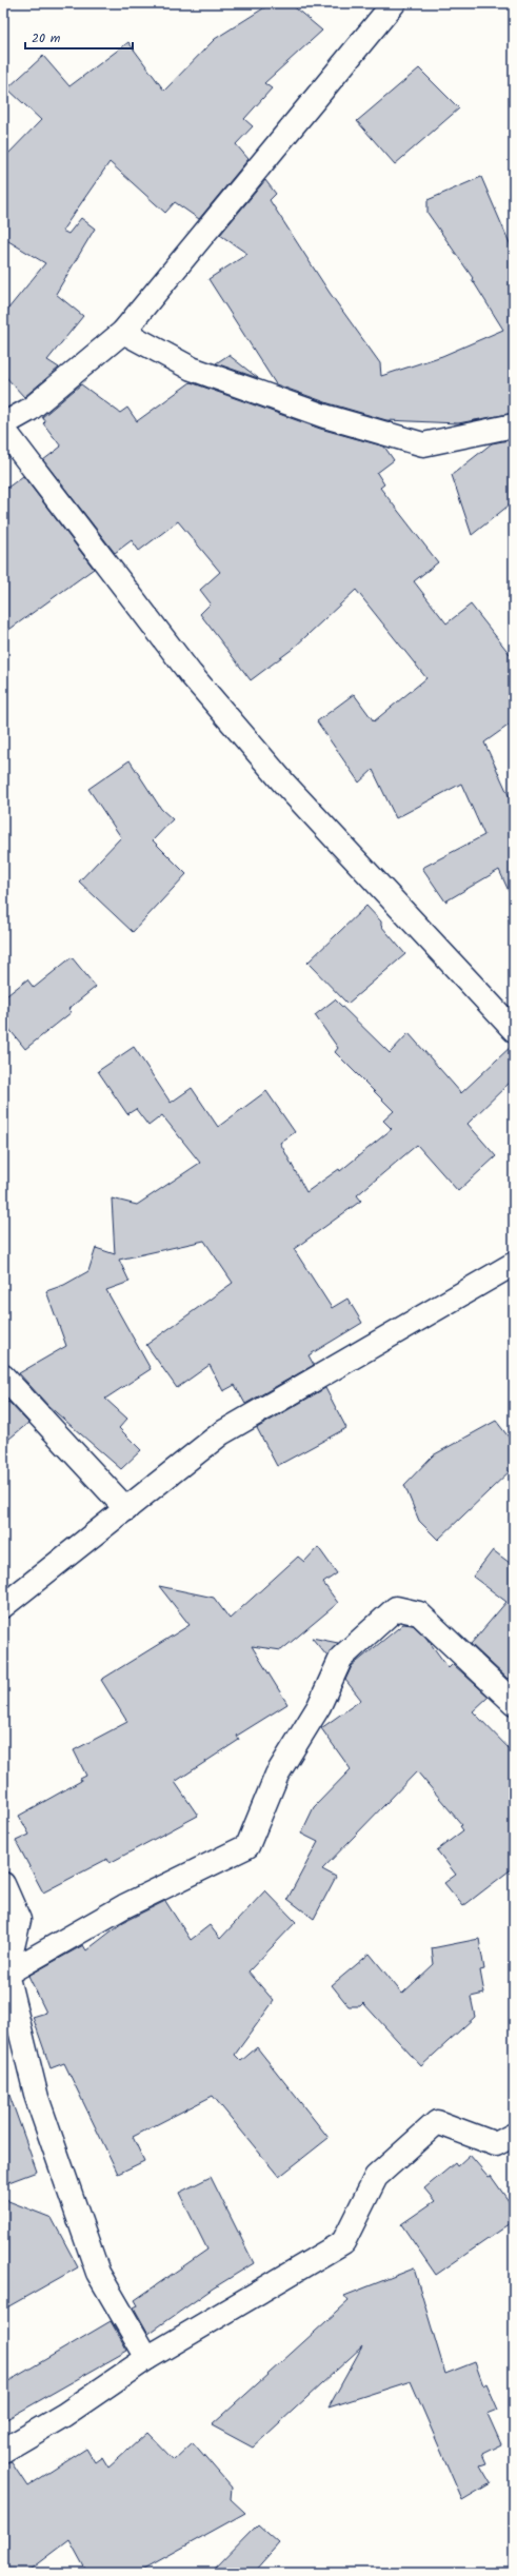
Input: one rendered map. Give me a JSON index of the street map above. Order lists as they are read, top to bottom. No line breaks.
{"scale_bar":"20 m"}
